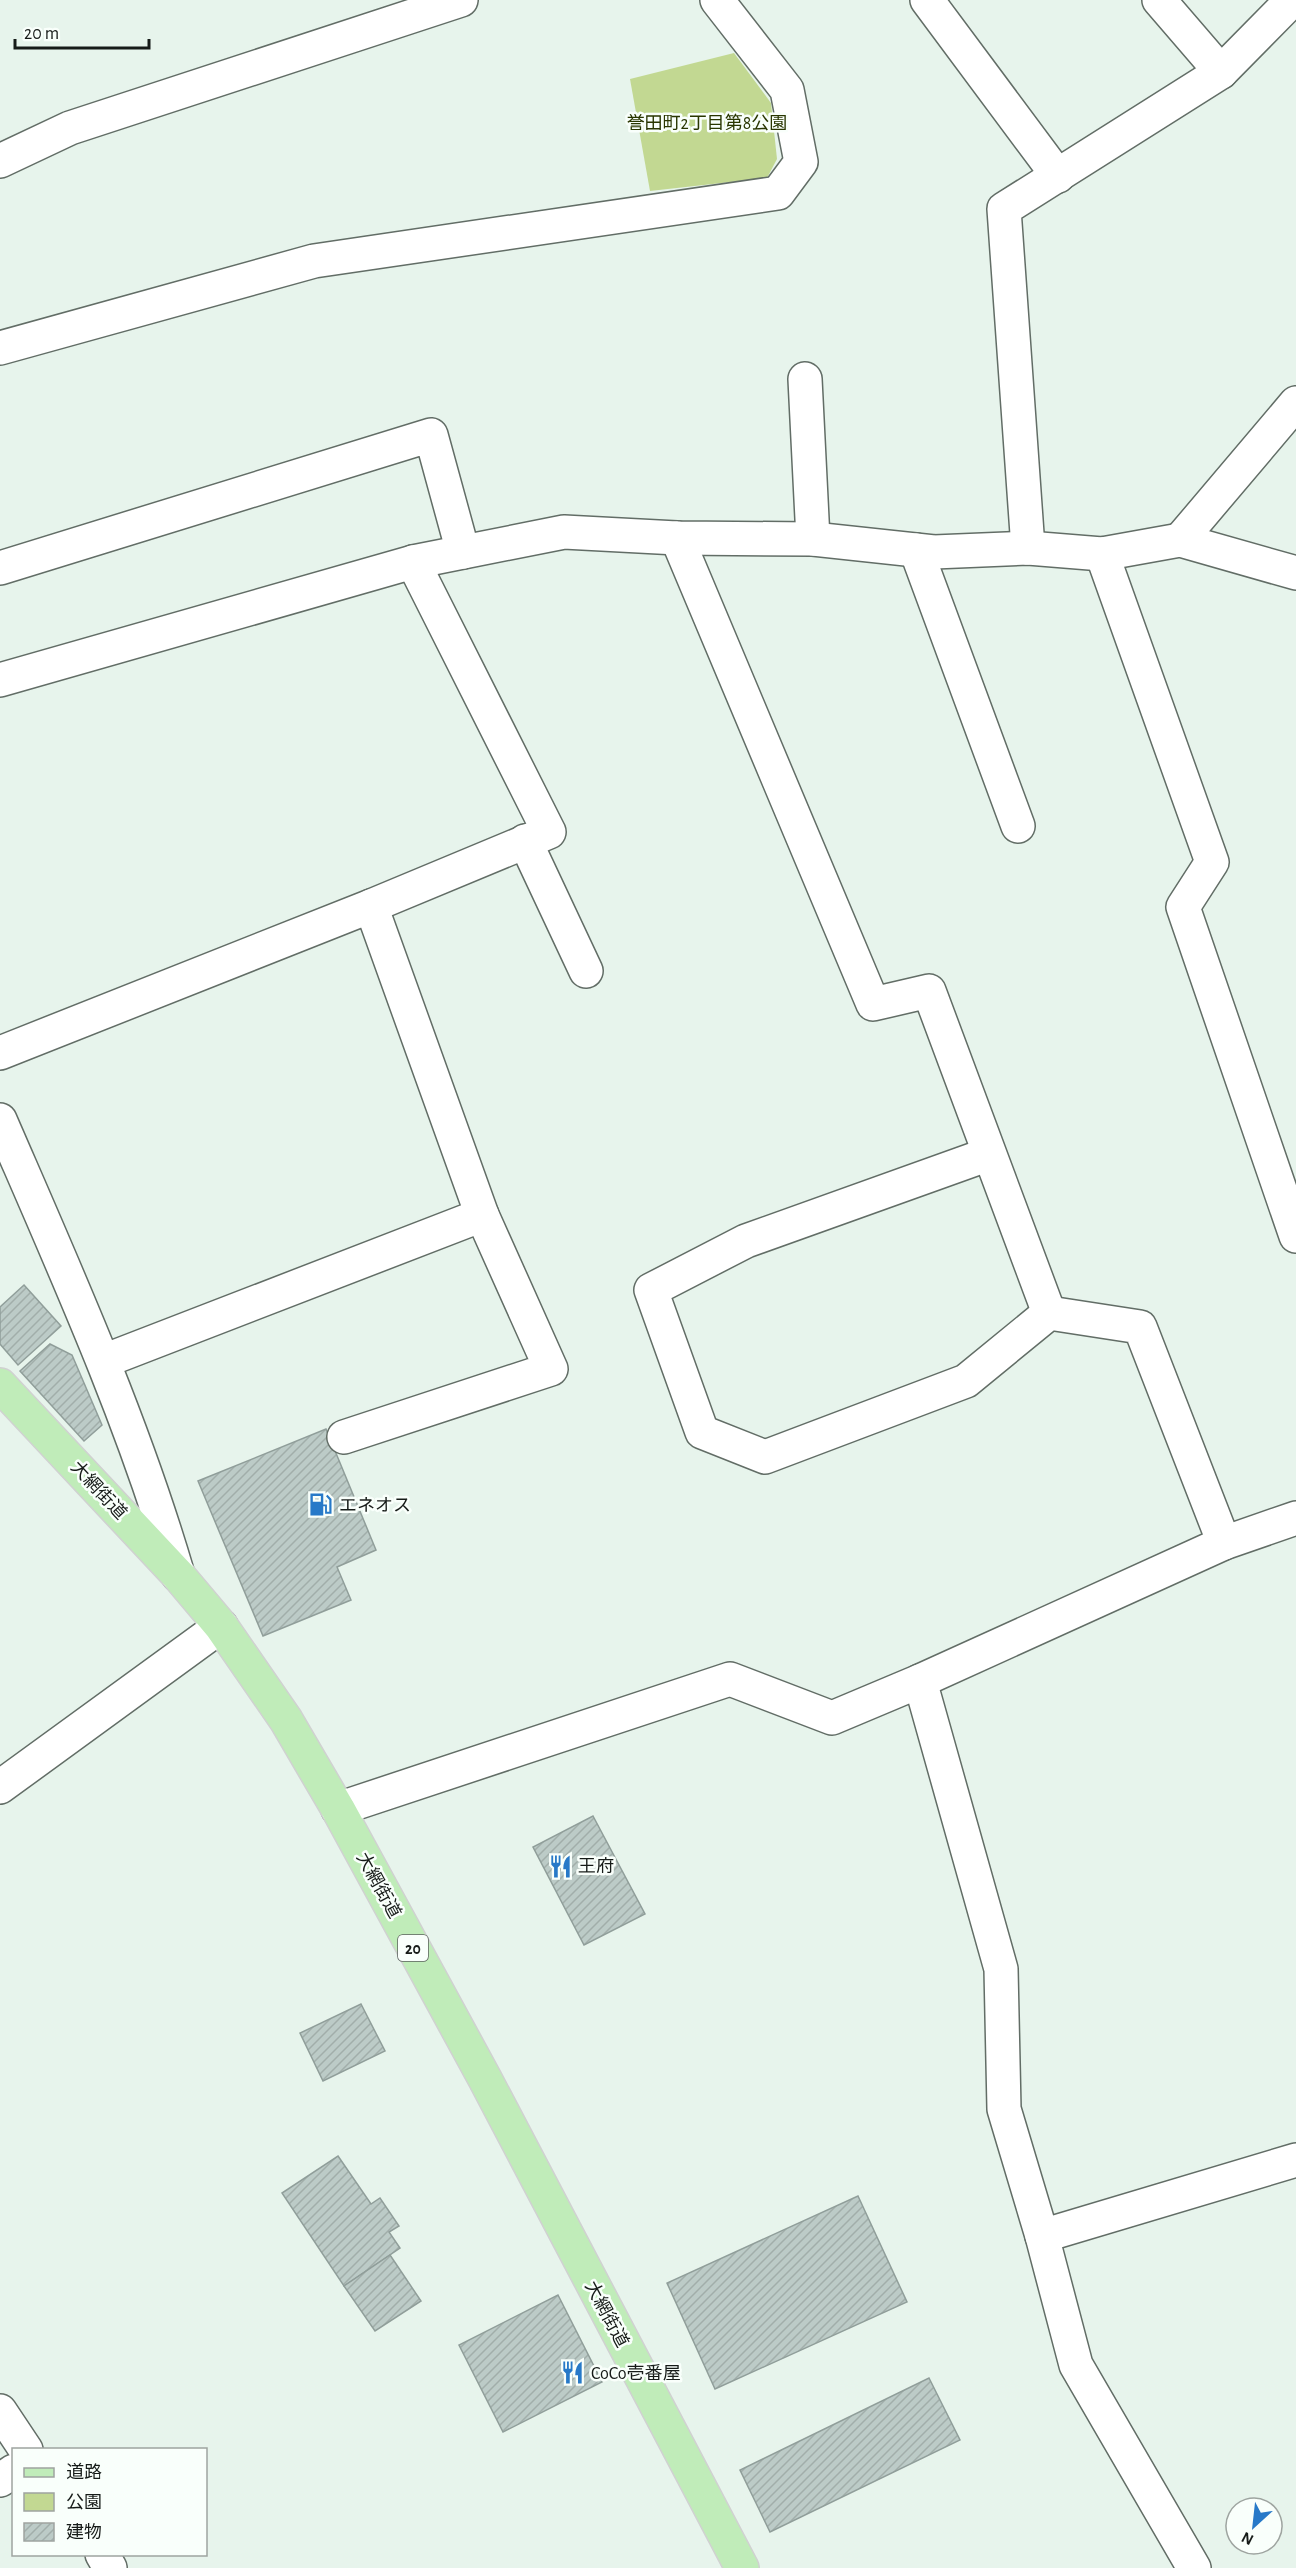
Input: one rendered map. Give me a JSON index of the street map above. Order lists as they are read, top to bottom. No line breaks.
{"streets":{"main road":["大網街道","20"]},"parks":["誉田町2丁目第8公園"],"places":{"fuel station":["エネオス"],"restaurant":["王府","CoCo壱番屋"]},"legend":["道路","公園","建物"],"scale_bar":"20 m","north":"bottom left"}
